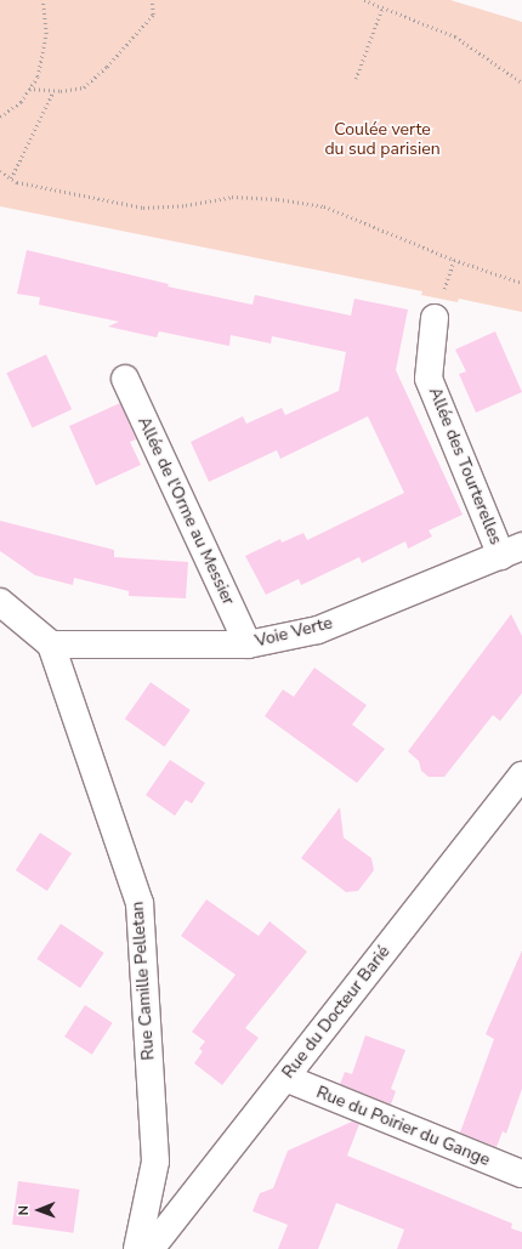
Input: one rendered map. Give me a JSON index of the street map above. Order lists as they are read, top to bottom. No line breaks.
{"streets":{"street":["Allée des Tourterelles","Allée de l'Orme au Messier","Voie Verte","Rue Camille Pelletan","Rue du Docteur Barié","Rue du Poirier du Gange"]},"crossings":[["Allée des Tourterelles","Voie Verte"],["Allée de l'Orme au Messier","Voie Verte"],["Voie Verte","Rue Camille Pelletan"],["Rue du Docteur Barié","Rue du Poirier du Gange"]],"parks":["Coulée verte du sud parisien"],"north":"left"}
